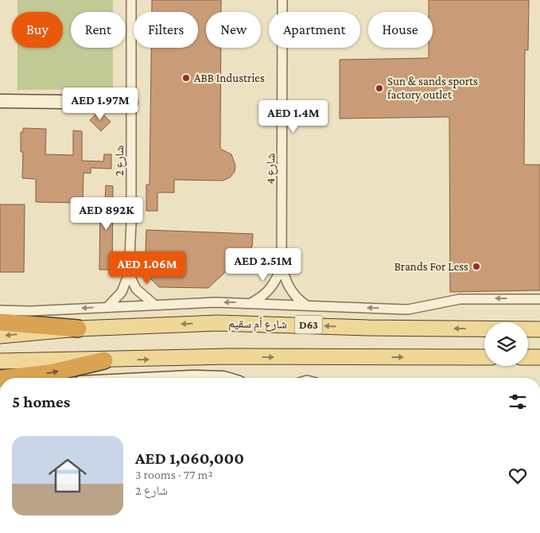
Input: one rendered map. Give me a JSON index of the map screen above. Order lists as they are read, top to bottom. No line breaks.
{"streets":{"main road":["شارع أم سقيم","D63"],"street":["شارع 2","شارع 4"]},"places":["ABB Industries","Sun & sands sports factory outlet","Brands For Less"],"page":{"chip":["Buy","Rent","Filters","New","Apartment","House"],"price":["AED 1.97M","AED 1.4M","AED 892K","AED 2.51M","AED 1.06M"],"heading":"5 homes","list":[{"name":"AED 1,060,000","note":"3 rooms · 77 m² · شارع 2"}]}}
